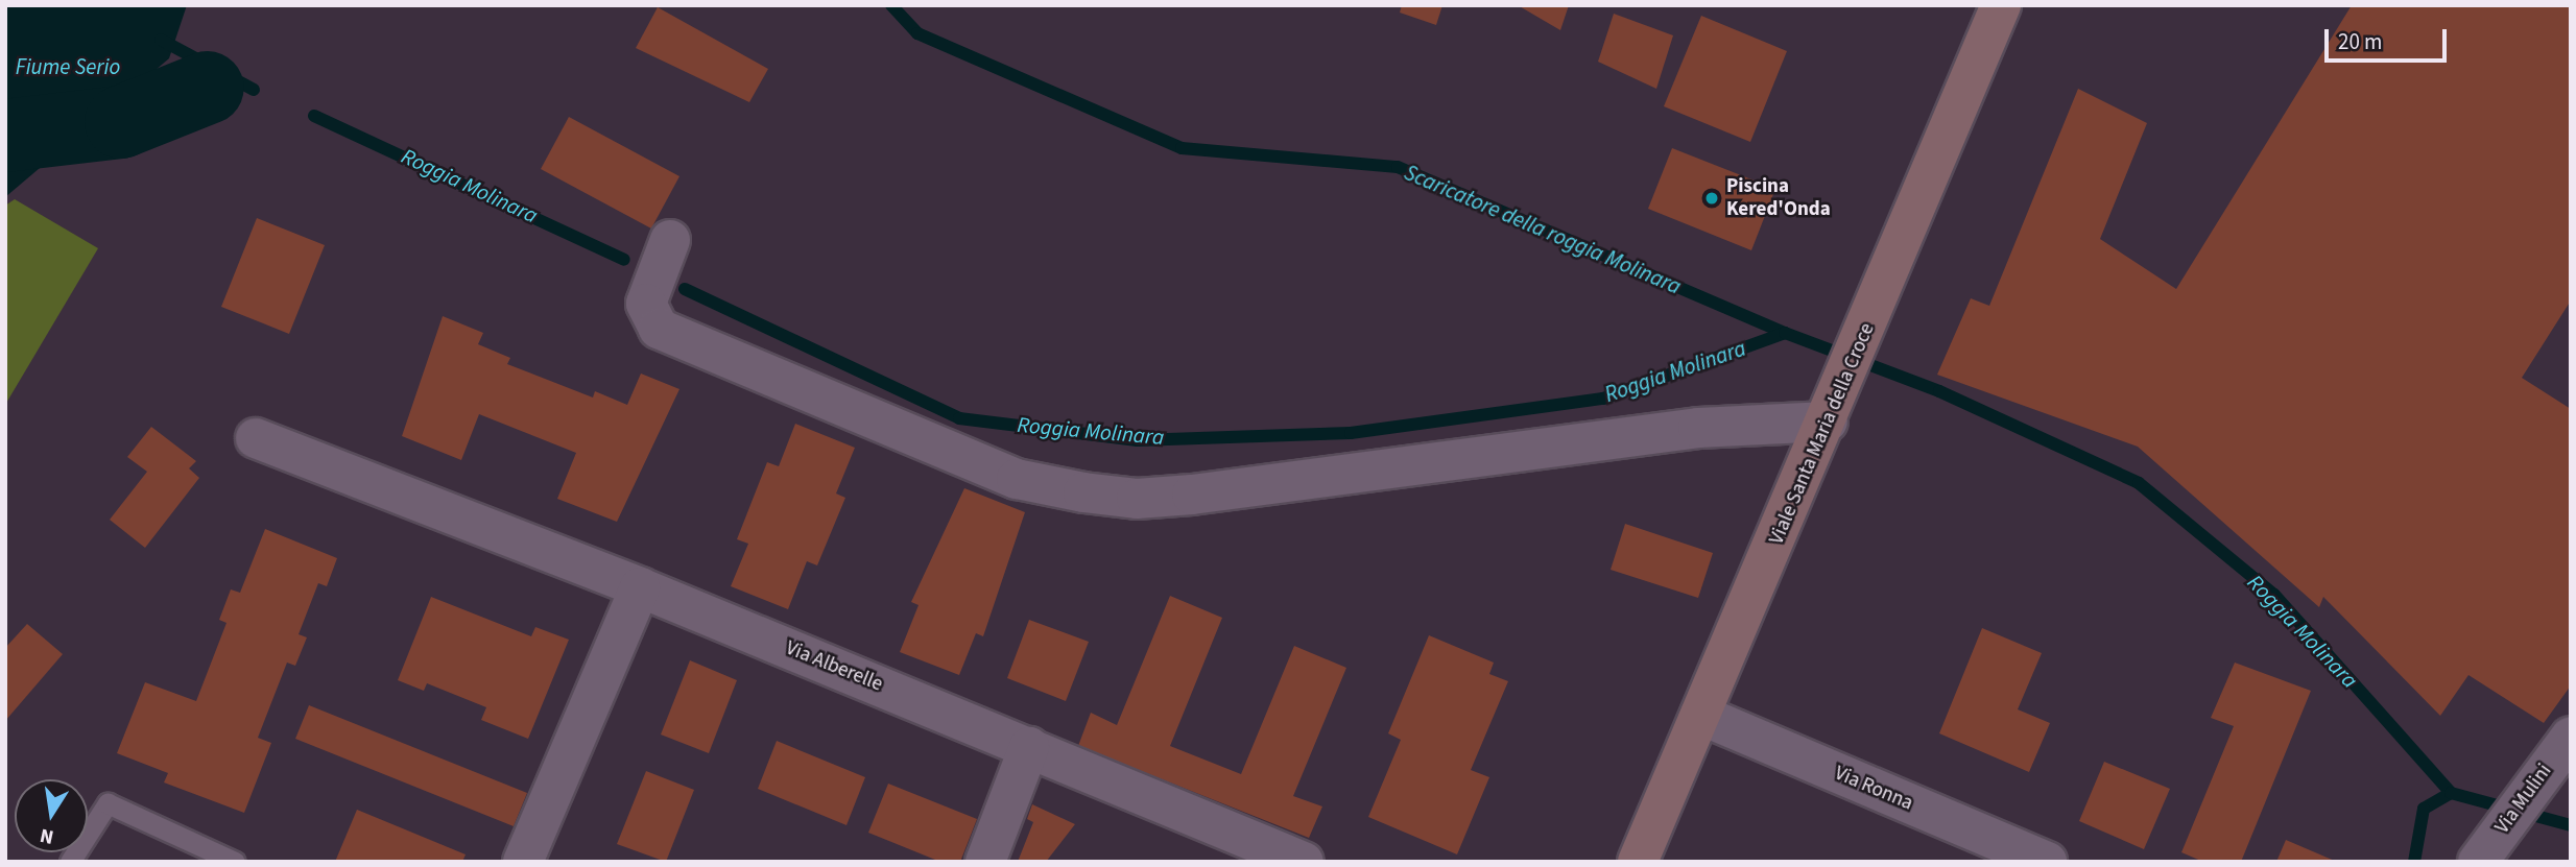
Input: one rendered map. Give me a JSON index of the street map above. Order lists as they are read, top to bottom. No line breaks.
{"streets":{"main road":["Viale Santa Maria della Croce"],"street":["Via Alberelle","Via Ronna","Via Mulini"]},"crossings":[["Viale Santa Maria della Croce","Via Ronna"]],"water":["Fiume Serio","Roggia Molinara","Scaricatore della roggia Molinara"],"places":["Piscina Kered'Onda"],"scale_bar":"20 m","north":"bottom"}
